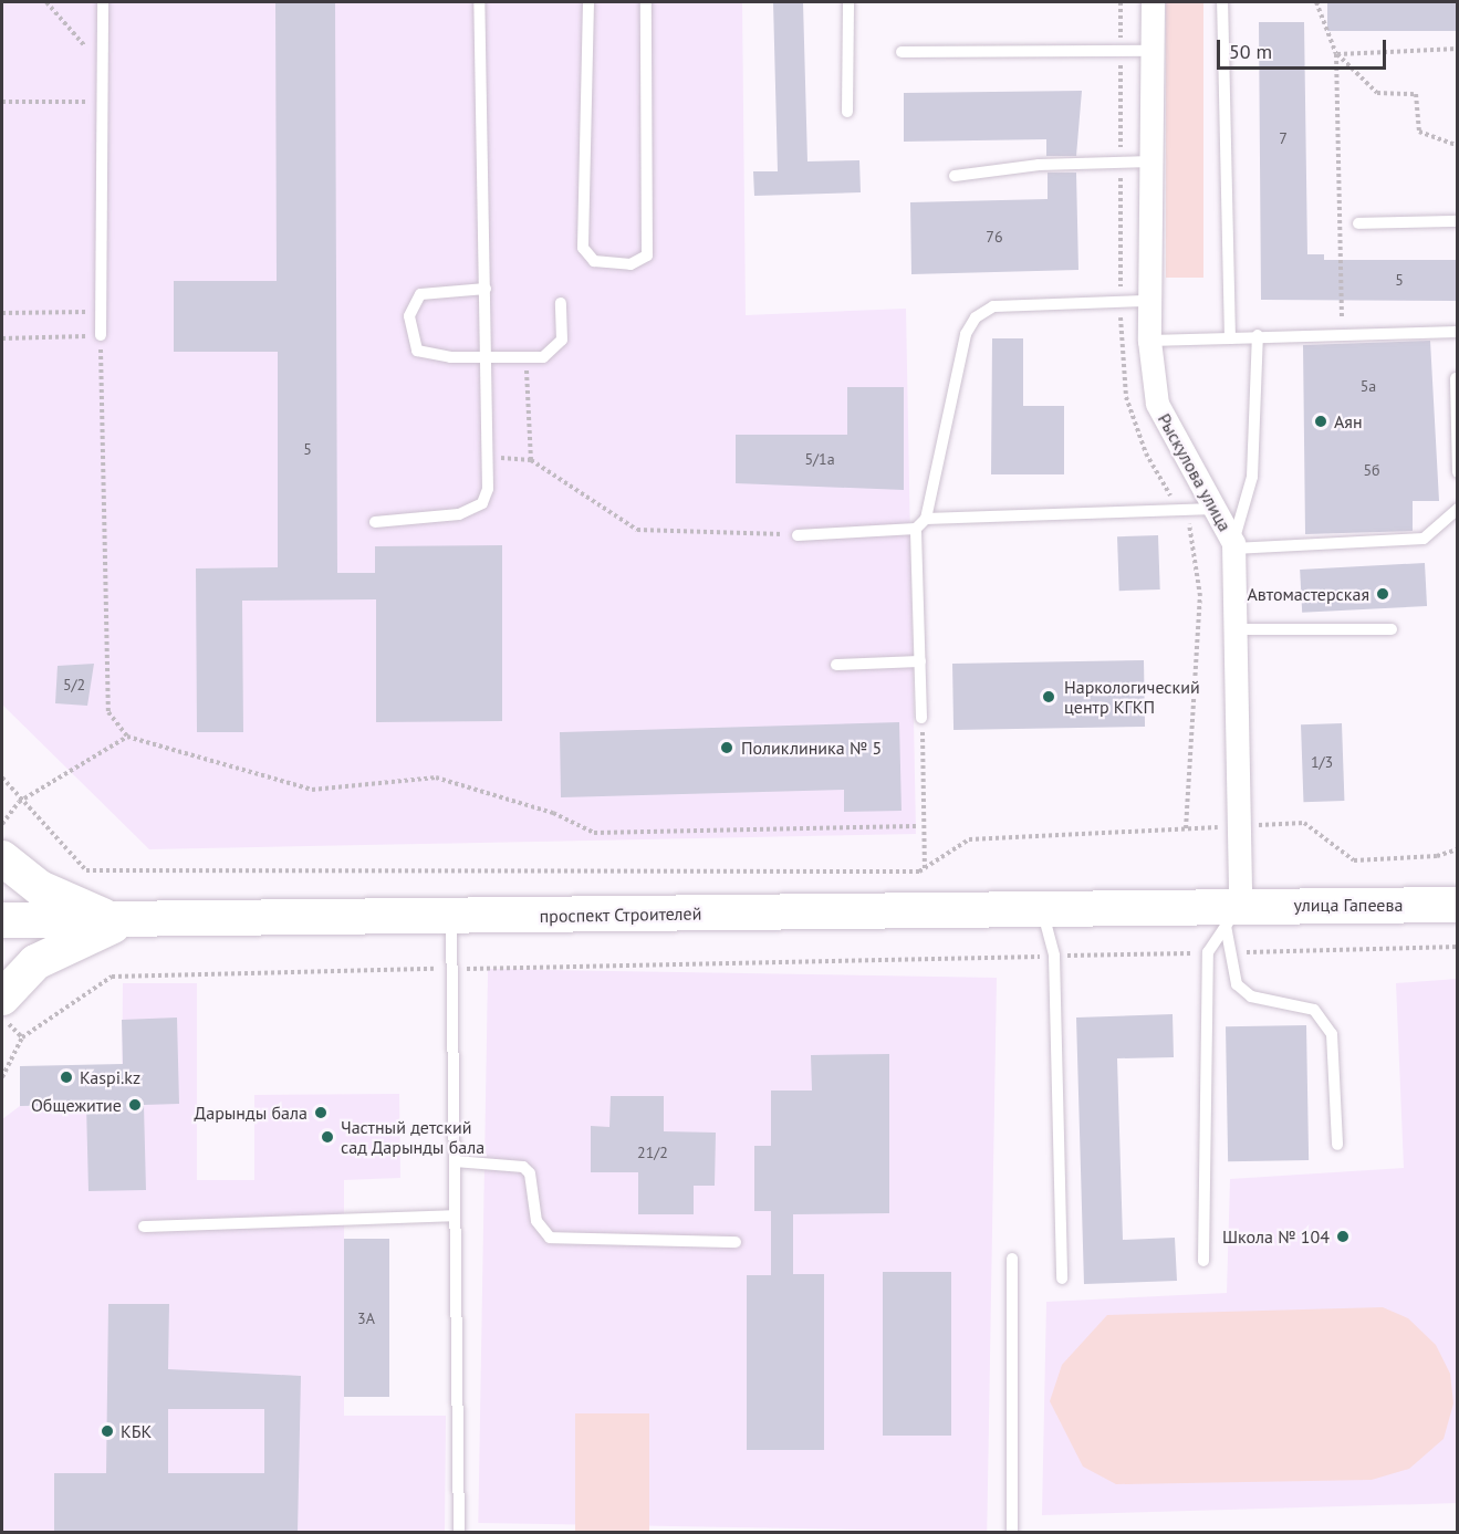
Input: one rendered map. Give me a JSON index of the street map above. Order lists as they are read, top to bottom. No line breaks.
{"streets":{"main road":["улица Гапеева","проспект Строителей"],"street":["Рыскулова улица"]},"crossings":[["Рыскулова улица","улица Гапеева"],["Рыскулова улица","проспект Строителей"],["улица Гапеева","проспект Строителей"]],"places":["Аян","Автомастерская","Наркологический центр КГКП","Поликлиника № 5","Kaspi.kz","Общежитие","Дарынды бала","Частный детский сад Дарынды бала","Школа № 104","КБК"],"house_numbers":["7","76","5","5а","5","5/1а","5б","5/2","1/3","21/2","3А"],"scale_bar":"50 m"}
